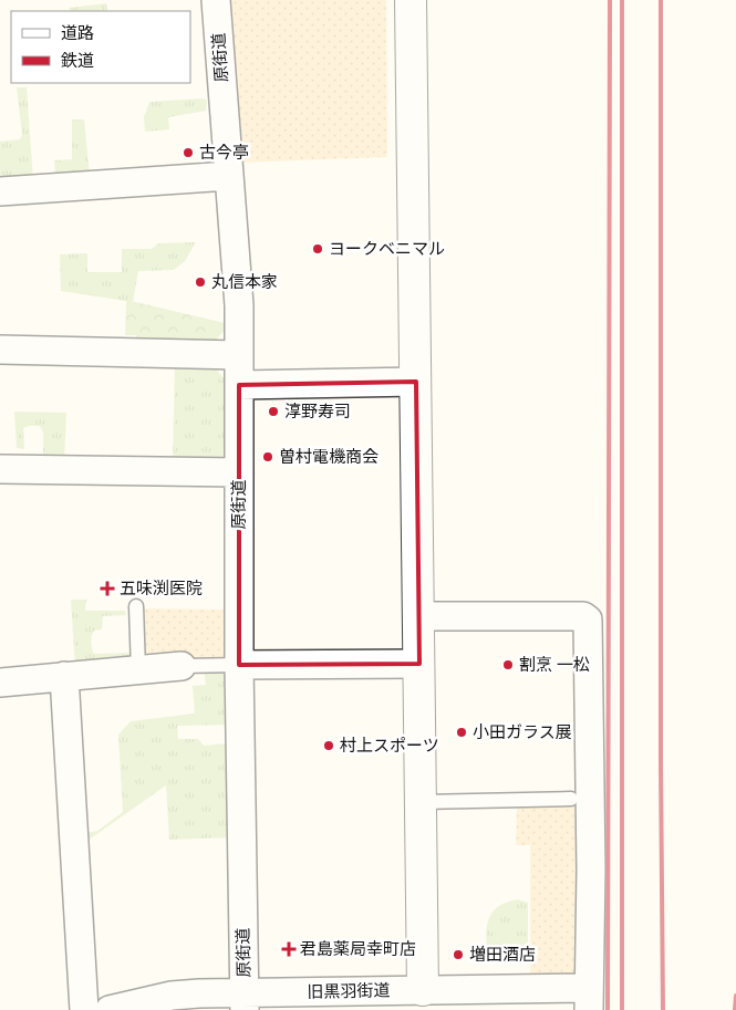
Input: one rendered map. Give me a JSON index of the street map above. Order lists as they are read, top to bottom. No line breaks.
{"streets":{"street":["原街道","旧黒羽街道"]},"crossings":[["原街道","旧黒羽街道"]],"places":{"other":["古今亭","ヨークベニマル","丸信本家","淳野寿司","曽村電機商会","割烹 一松","小田ガラス展","村上スポーツ","増田酒店"],"health":["五味渕医院","君島薬局幸町店"]},"legend":["道路","鉄道"]}
